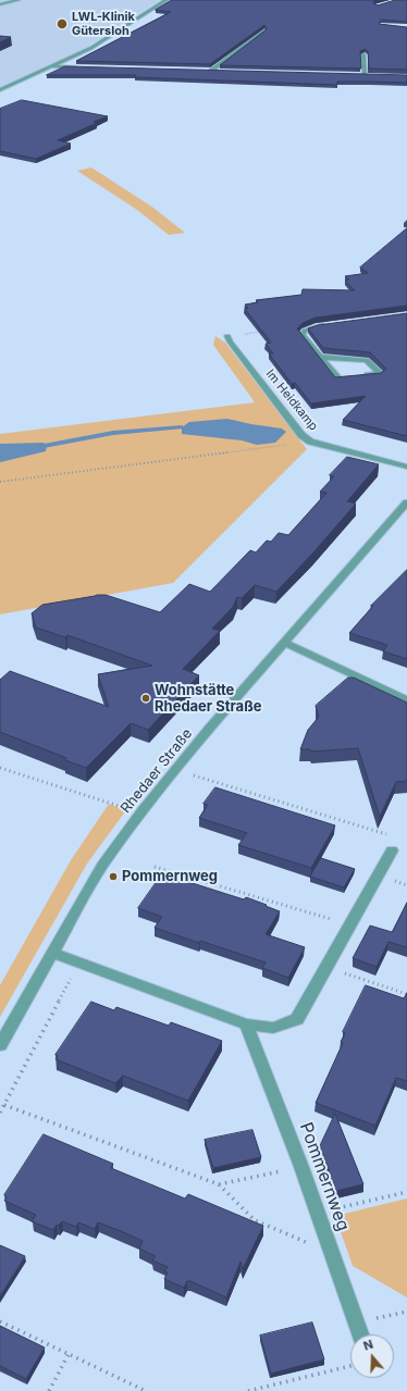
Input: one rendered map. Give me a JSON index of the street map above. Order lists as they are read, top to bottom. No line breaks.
{"streets":{"street":["Im Heidkamp","Rhedaer Straße","Pommernweg"]},"places":["LWL-Klinik Gütersloh","Wohnstätte Rhedaer Straße","Pommernweg"],"north":"top"}
